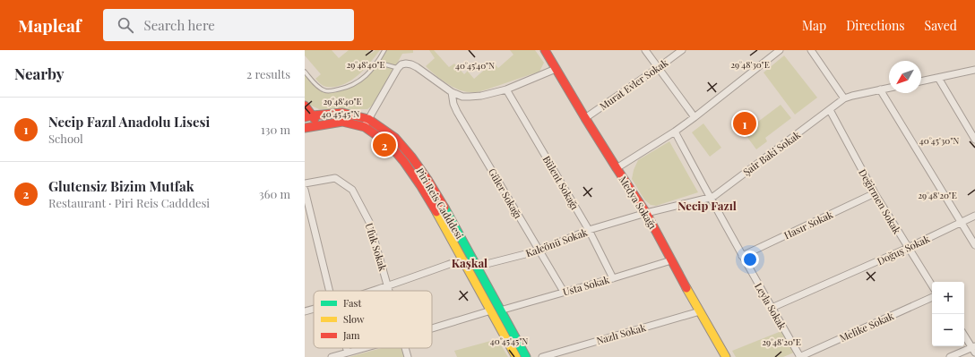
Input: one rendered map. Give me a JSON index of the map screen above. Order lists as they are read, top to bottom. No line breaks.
{"streets":{"main road":["Medya Sokağı","Piri Reis Cadddesi"],"street":["Murat Evler Sokak","Şair Baki Sokak","Bülent Sokağı","Güler Sokağı","Değirmen Sokak","Hasır Sokak","Kaleönü Sokak","Ufuk Sokak","Doğuş Sokak","Usta Sokak","Leyla Sokak","Melike Sokak","Nazlı Sokak"]},"crossings":[["Murat Evler Sokak","Medya Sokağı"],["Şair Baki Sokak","Değirmen Sokak"],["Şair Baki Sokak","Medya Sokağı"],["Şair Baki Sokak","Kaleönü Sokak"],["Şair Baki Sokak","Leyla Sokak"],["Bülent Sokağı","Kaleönü Sokak"],["Bülent Sokağı","Usta Sokak"],["Güler Sokağı","Kaleönü Sokak"],["Güler Sokağı","Usta Sokak"],["Değirmen Sokak","Hasır Sokak"],["Değirmen Sokak","Doğuş Sokak"],["Medya Sokağı","Kaleönü Sokak"],["Medya Sokağı","Usta Sokak"],["Medya Sokağı","Nazlı Sokak"],["Piri Reis Cadddesi","Kaleönü Sokak"],["Piri Reis Cadddesi","Usta Sokak"],["Hasır Sokak","Leyla Sokak"],["Doğuş Sokak","Leyla Sokak"],["Leyla Sokak","Melike Sokak"]],"districts":["Necip Fazıl","Kaşkal"],"legend":["Fast","Slow","Jam"],"north":"bottom left","page":{"header":"Mapleaf","search":"Search here","nav":["Map","Directions","Saved"],"heading":["Nearby","2 results"],"list":[{"mark":"1","name":"Necip Fazıl Anadolu Lisesi","note":"School","value":"130 m"},{"mark":"2","name":"Glutensiz Bizim Mutfak","note":"Restaurant · Piri Reis Cadddesi","value":"360 m"}],"pins":["1","2"],"map_buttons":["+","−"]},"coordinates":["29°48'30\"E","29°48'40\"E","40°45'40\"N","40°45'45\"N","40°45'30\"N","29°48'20\"E"]}
